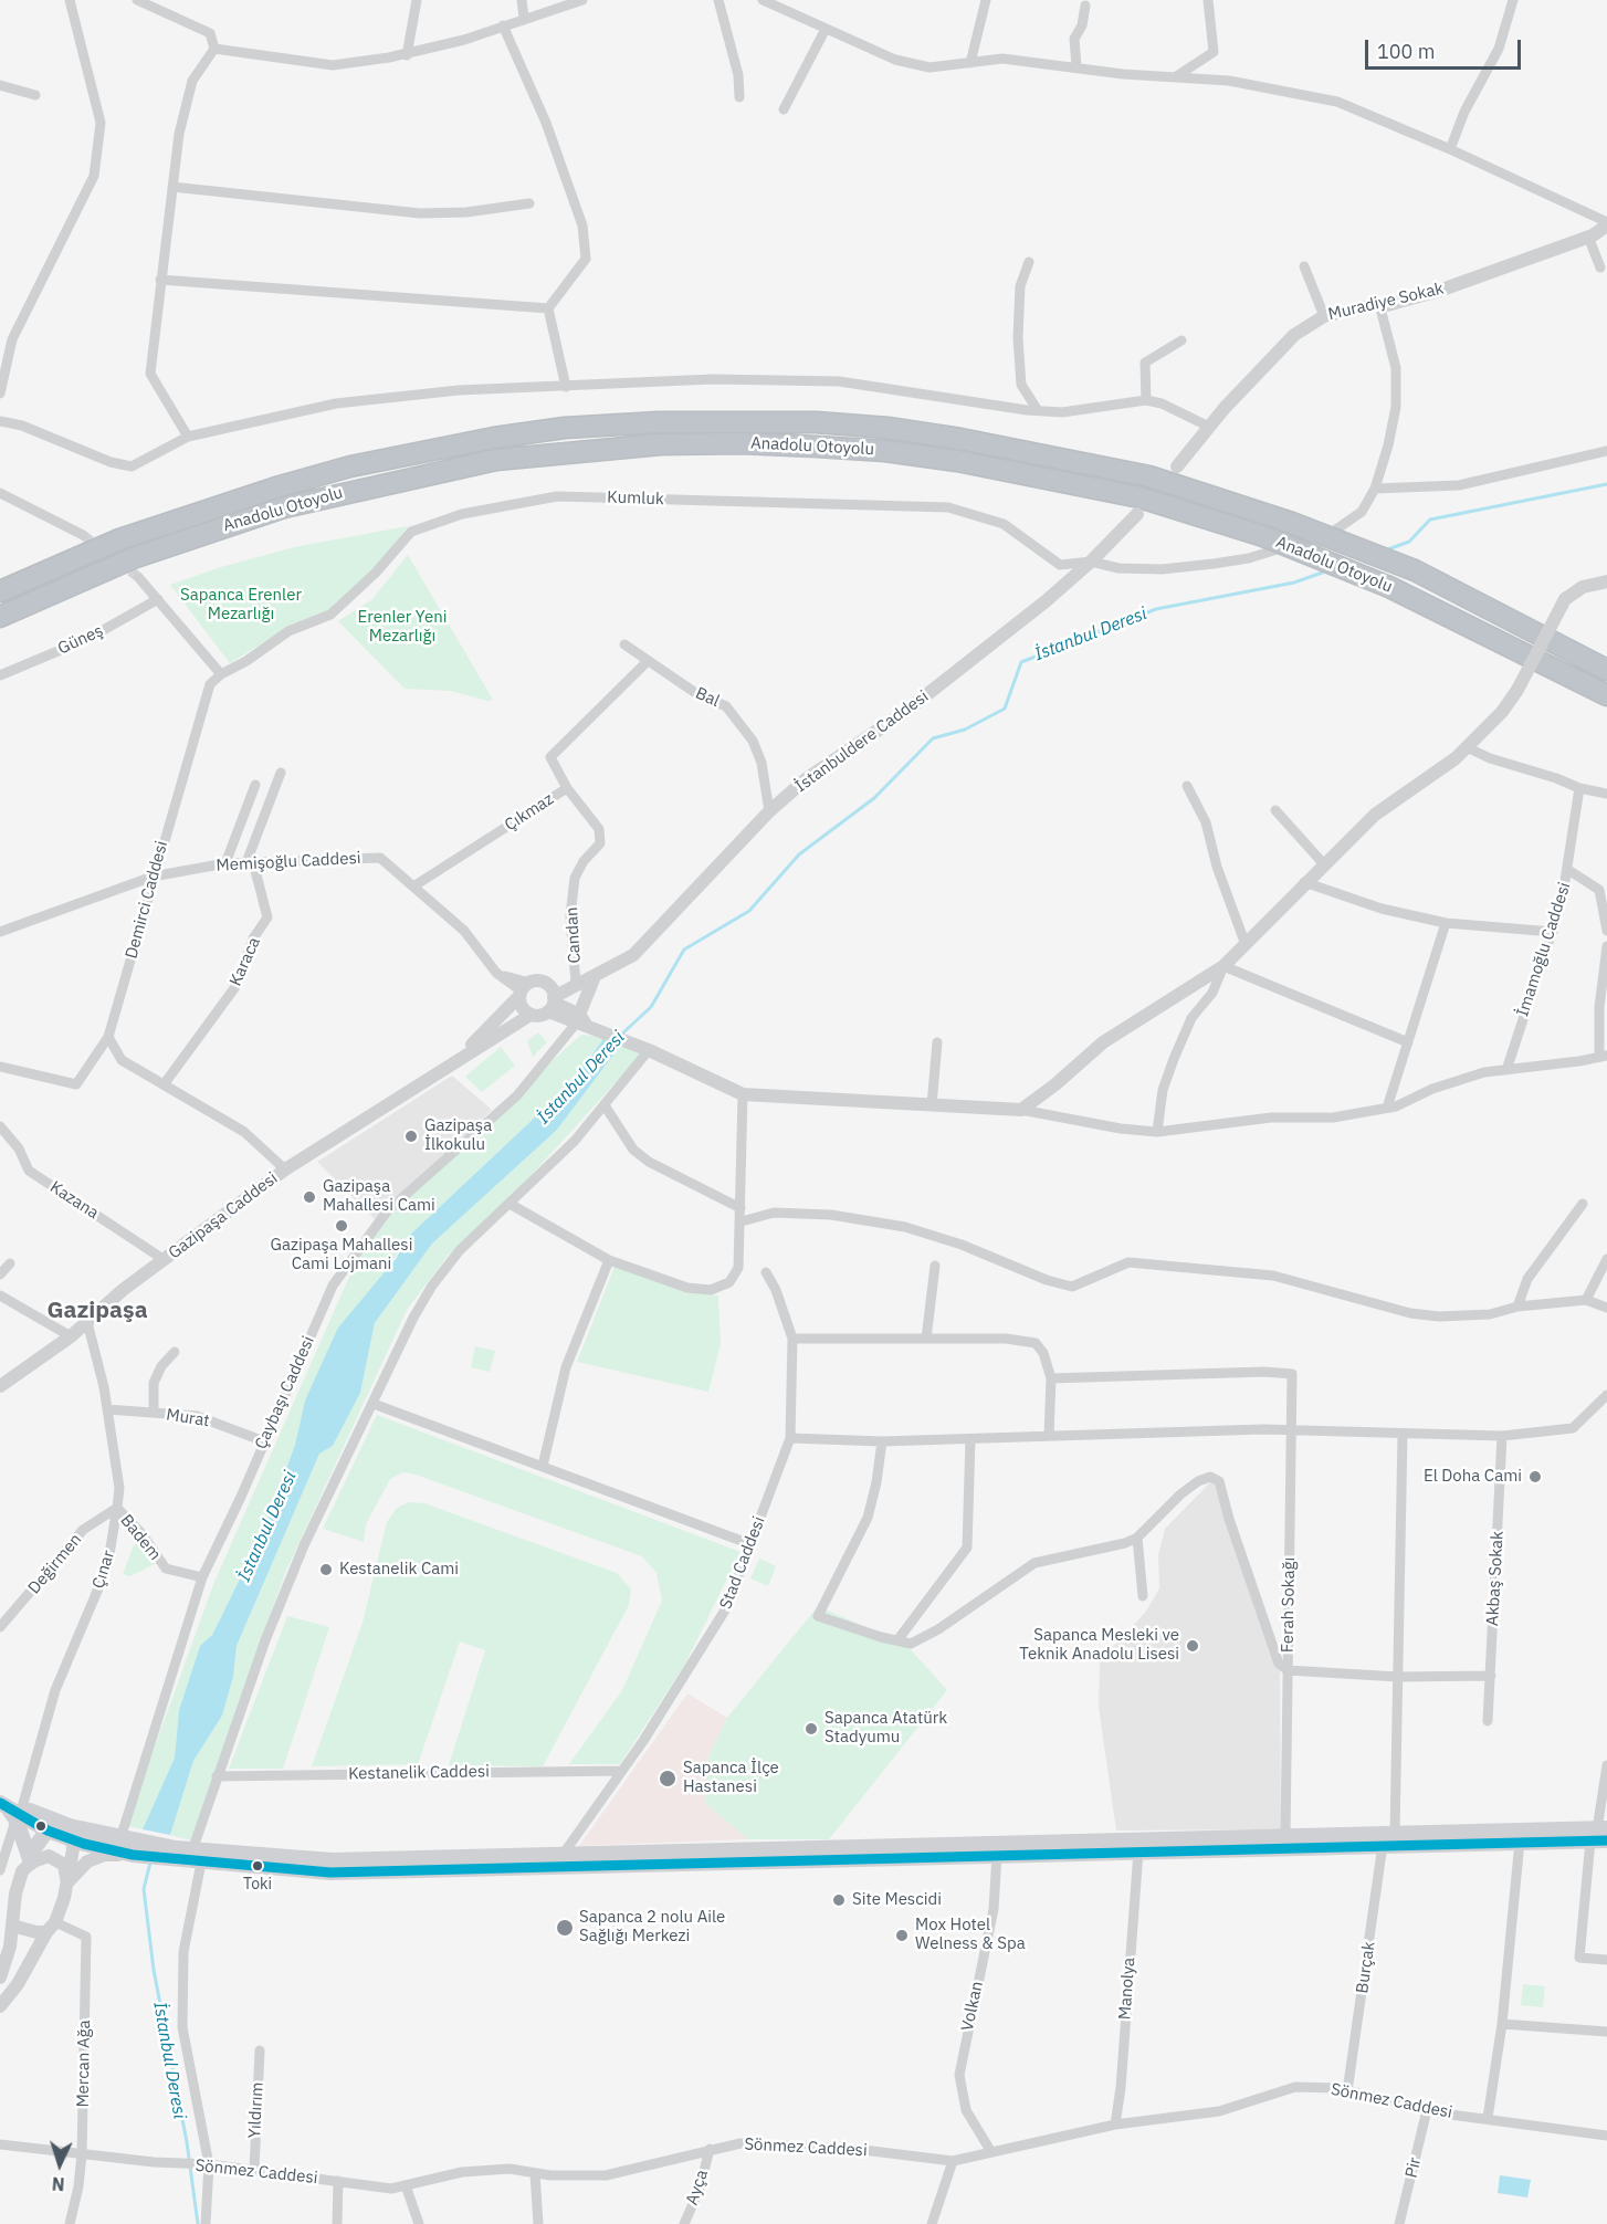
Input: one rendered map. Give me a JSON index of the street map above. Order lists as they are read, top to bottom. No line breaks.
{"streets":{"highway":["Anadolu Otoyolu"],"street":["Muradiye Sokak","Kumluk","Güneş","Bal","İstanbuldere Caddesi","Çıkmaz","Memişoğlu Caddesi","Demirci Caddesi","Candan","İmamoğlu Caddesi","Karaca","Kazana","Gazipaşa Caddesi","Çaybaşı Caddesi","Murat","Badem","Stad Caddesi","Değirmen","Çınar","Akbaş Sokak","Ferah Sokağı","Kestanelik Caddesi","Burçak","Manolya","Volkan","Mercan Ağa","Sönmez Caddesi","Yıldırım","Pir","Ayça"]},"crossings":[["Muradiye Sokak","Kumluk"],["Kumluk","İstanbuldere Caddesi"],["Kumluk","Demirci Caddesi"],["Bal","İstanbuldere Caddesi"],["Bal","Çıkmaz"],["İstanbuldere Caddesi","Memişoğlu Caddesi"],["İstanbuldere Caddesi","Candan"],["İstanbuldere Caddesi","Gazipaşa Caddesi"],["Çıkmaz","Memişoğlu Caddesi"],["Çıkmaz","Candan"],["Memişoğlu Caddesi","Demirci Caddesi"],["Memişoğlu Caddesi","Karaca"],["Memişoğlu Caddesi","Gazipaşa Caddesi"],["Kazana","Gazipaşa Caddesi"],["Gazipaşa Caddesi","Çınar"],["Çaybaşı Caddesi","Murat"],["Çaybaşı Caddesi","Badem"],["Murat","Çınar"],["Badem","Değirmen"],["Badem","Çınar"],["Stad Caddesi","Kestanelik Caddesi"],["Değirmen","Çınar"],["Burçak","Sönmez Caddesi"],["Manolya","Sönmez Caddesi"],["Volkan","Sönmez Caddesi"],["Mercan Ağa","Sönmez Caddesi"],["Sönmez Caddesi","Yıldırım"],["Sönmez Caddesi","Pir"],["Sönmez Caddesi","Ayça"]],"districts":["Gazipaşa"],"water":["İstanbul Deresi"],"parks":["Sapanca Erenler Mezarlığı","Erenler Yeni Mezarlığı"],"places":["Gazipaşa İlkokulu","Gazipaşa Mahallesi Cami","Gazipaşa Mahallesi Cami Lojmani","El Doha Cami","Kestanelik Cami","Sapanca Mesleki ve Teknik Anadolu Lisesi","Sapanca Atatürk Stadyumu","Sapanca İlçe Hastanesi","Toki","Site Mescidi","Sapanca 2 nolu Aile Sağlığı Merkezi","Mox Hotel Welness & Spa"],"scale_bar":"100 m","north":"bottom"}
